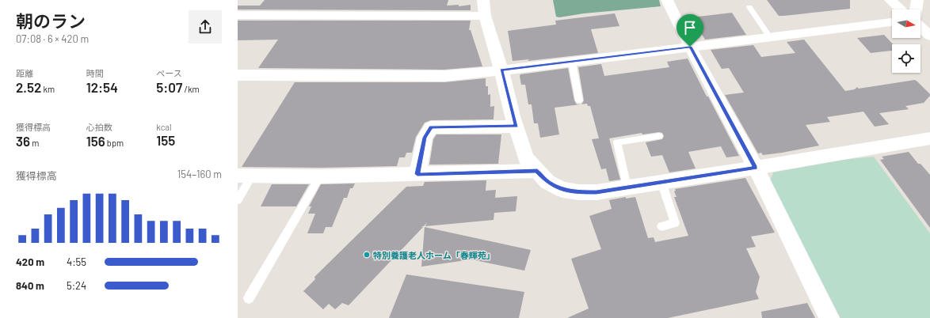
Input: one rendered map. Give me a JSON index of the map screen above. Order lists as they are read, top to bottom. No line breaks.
{"places":["特別養護老人ホーム「春輝苑」"],"north":"right","page":{"heading":["朝のラン","07:08 · 6 × 420 m"],"stats":[["距離","2.52 km"],["時間","12:54"],["ペース","5:07 /km"],["獲得標高","36 m"],["心拍数","156 bpm"],["kcal","155"]],"chart":["獲得標高","154–160 m"],"list":[{"name":"420 m","note":"4:55"},{"name":"840 m","note":"5:24"}]}}
